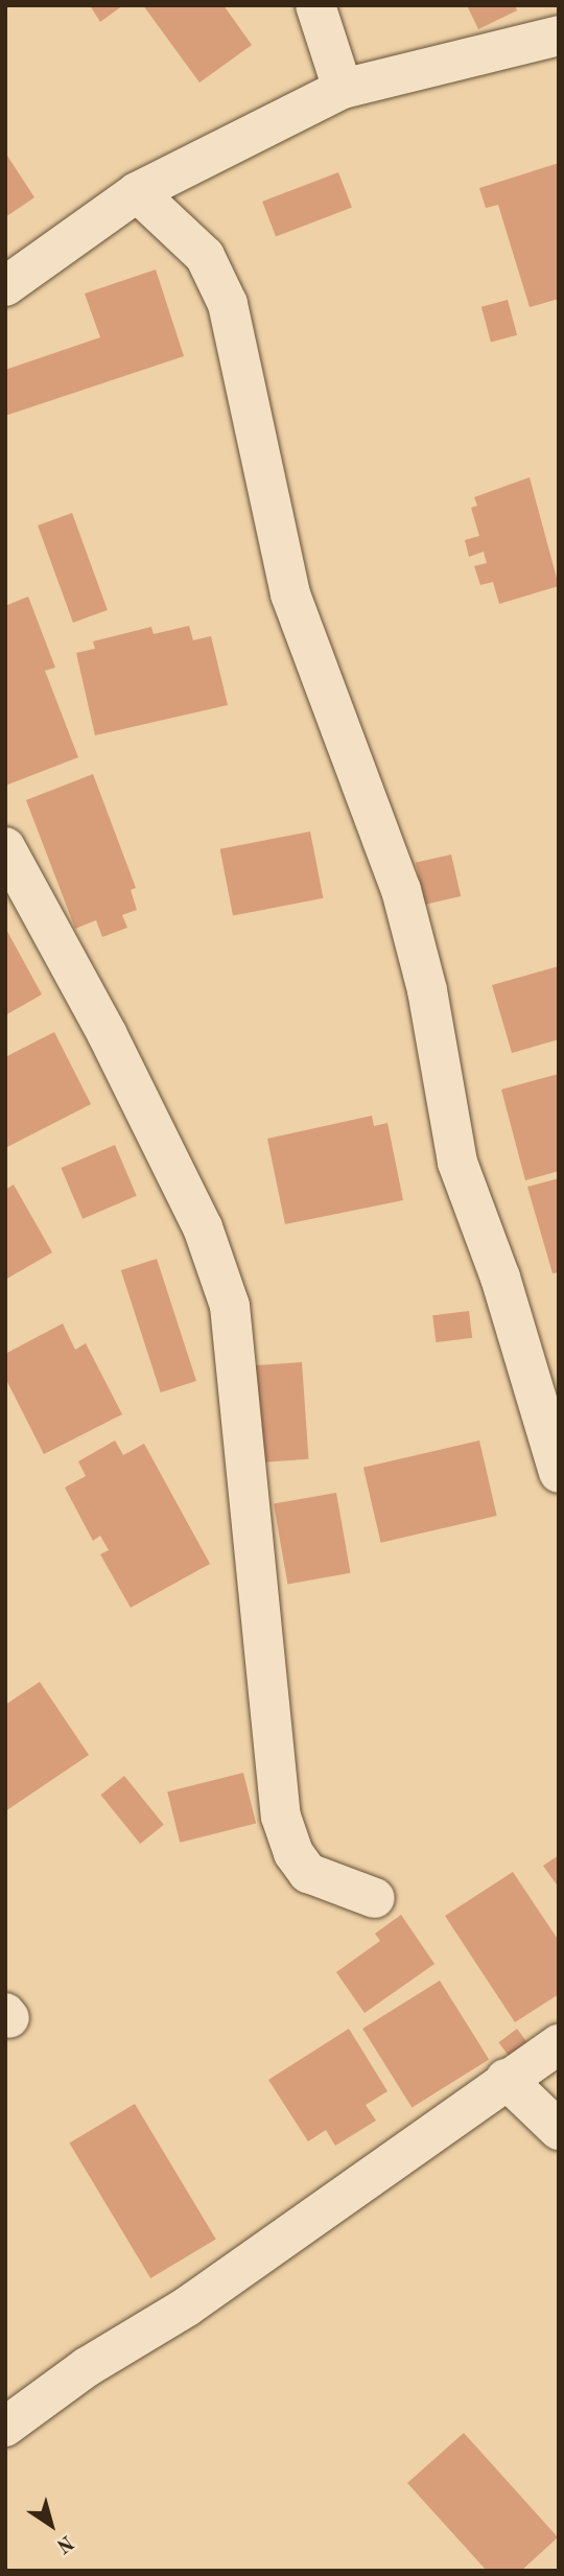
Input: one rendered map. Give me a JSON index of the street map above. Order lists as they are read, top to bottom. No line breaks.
{"north":"bottom right"}
